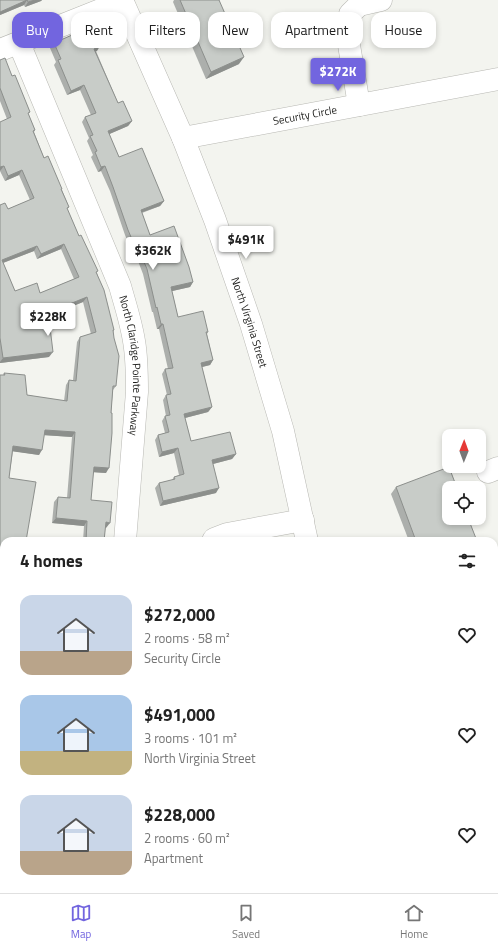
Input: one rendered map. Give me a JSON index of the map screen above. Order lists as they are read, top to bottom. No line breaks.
{"streets":{"main road":["Security Circle","North Virginia Street","North Claridge Pointe Parkway"]},"crossings":[["Security Circle","North Virginia Street"]],"north":"top","page":{"chip":["Buy","Rent","Filters","New","Apartment","House"],"price":["$272K","$491K","$362K","$228K"],"heading":"4 homes","list":[{"name":"$272,000","note":"2 rooms · 58 m² · Security Circle"},{"name":"$491,000","note":"3 rooms · 101 m² · North Virginia Street"},{"name":"$228,000","note":"2 rooms · 60 m² · Apartment"}],"tabs":["Map","Saved","Home"]}}
